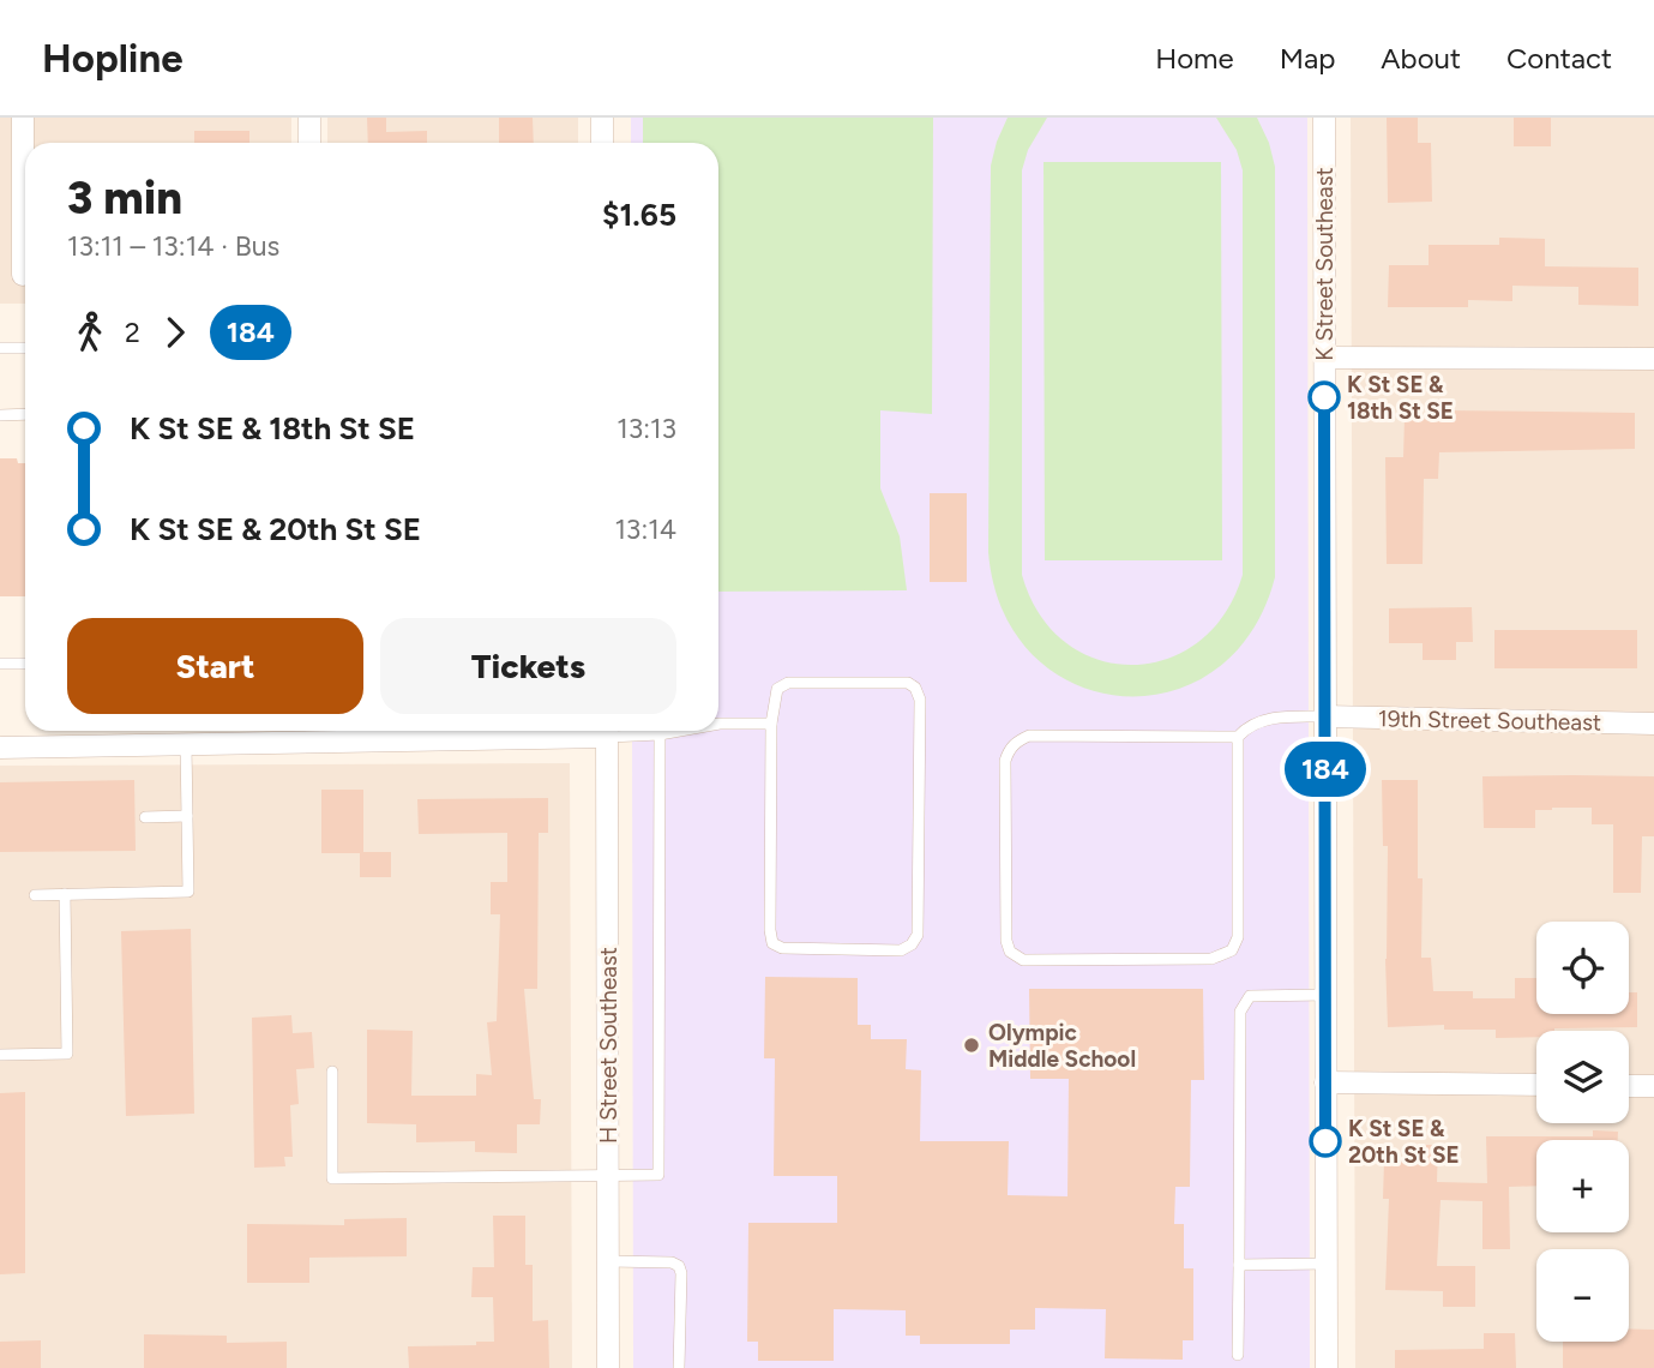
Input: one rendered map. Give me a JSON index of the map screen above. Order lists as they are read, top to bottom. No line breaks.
{"streets":{"street":["K Street Southeast","19th Street Southeast","H Street Southeast"]},"crossings":[["K Street Southeast","19th Street Southeast"]],"places":["K St SE & 18th St SE","Olympic Middle School","K St SE & 20th St SE"],"lines":["bus line 184"],"page":{"header":"Hopline","nav":["Home","Map","About","Contact"],"on_map":"184","heading":["3 min","13:11 – 13:14 · Bus","$1.65"],"legs":["2","184"],"list":[{"name":"K St SE & 18th St SE","value":"13:13"},{"name":"K St SE & 20th St SE","value":"13:14"}],"buttons":["Start","Tickets"],"map_buttons":["+","−"]}}
